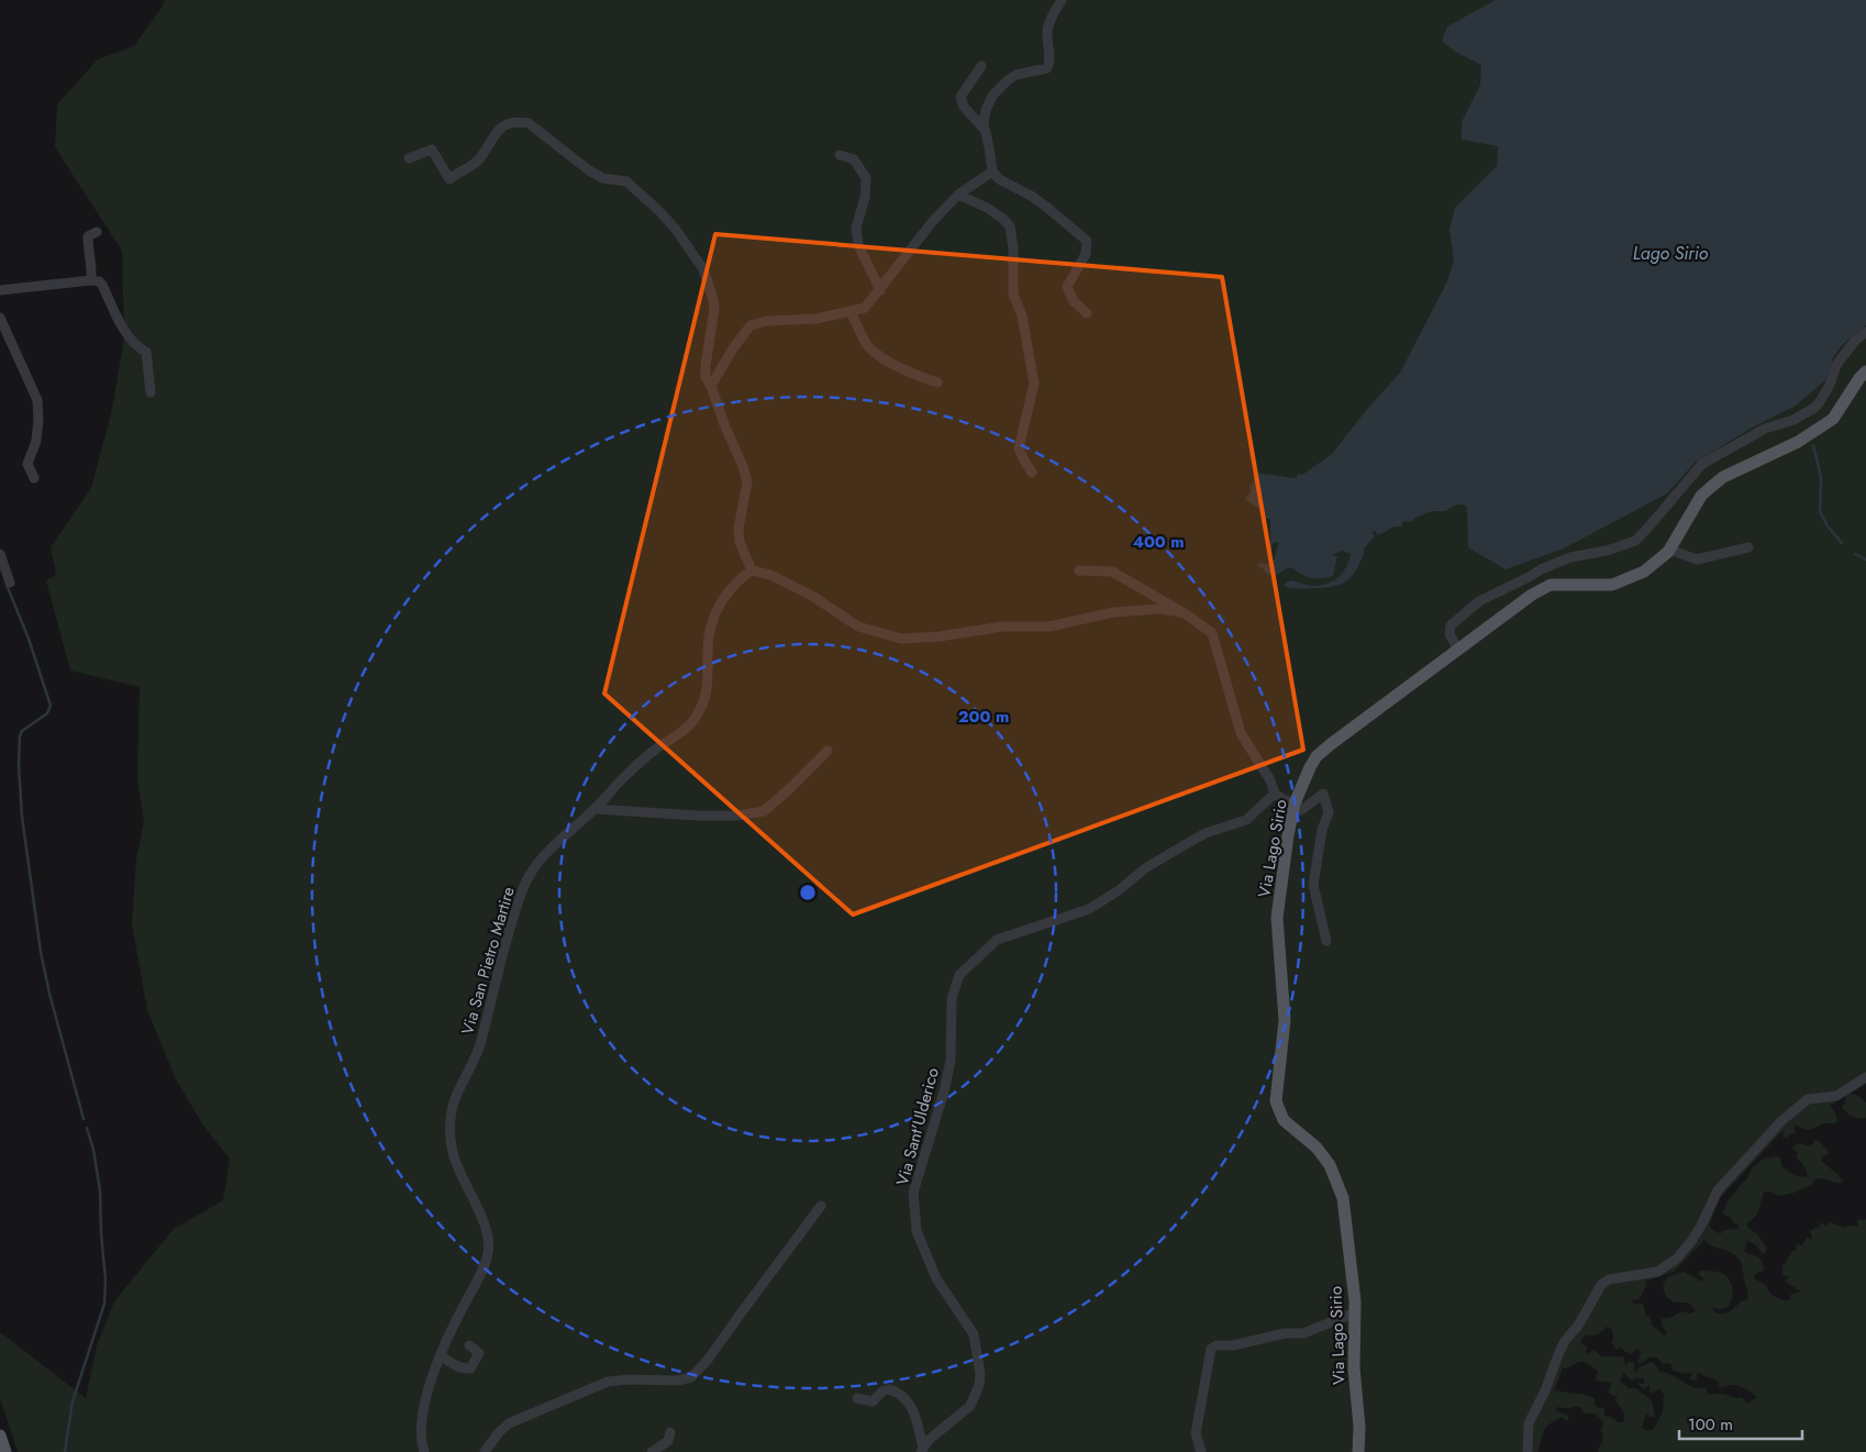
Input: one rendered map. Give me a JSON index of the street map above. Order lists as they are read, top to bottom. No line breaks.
{"streets":{"main road":["Via Lago Sirio"],"street":["Via San Pietro Martire","Via Sant'Ulderico"]},"crossings":[["Via Lago Sirio","Via Sant'Ulderico"]],"water":["Lago Sirio"],"scale_bar":"100 m","rings":["400 m","200 m"]}
